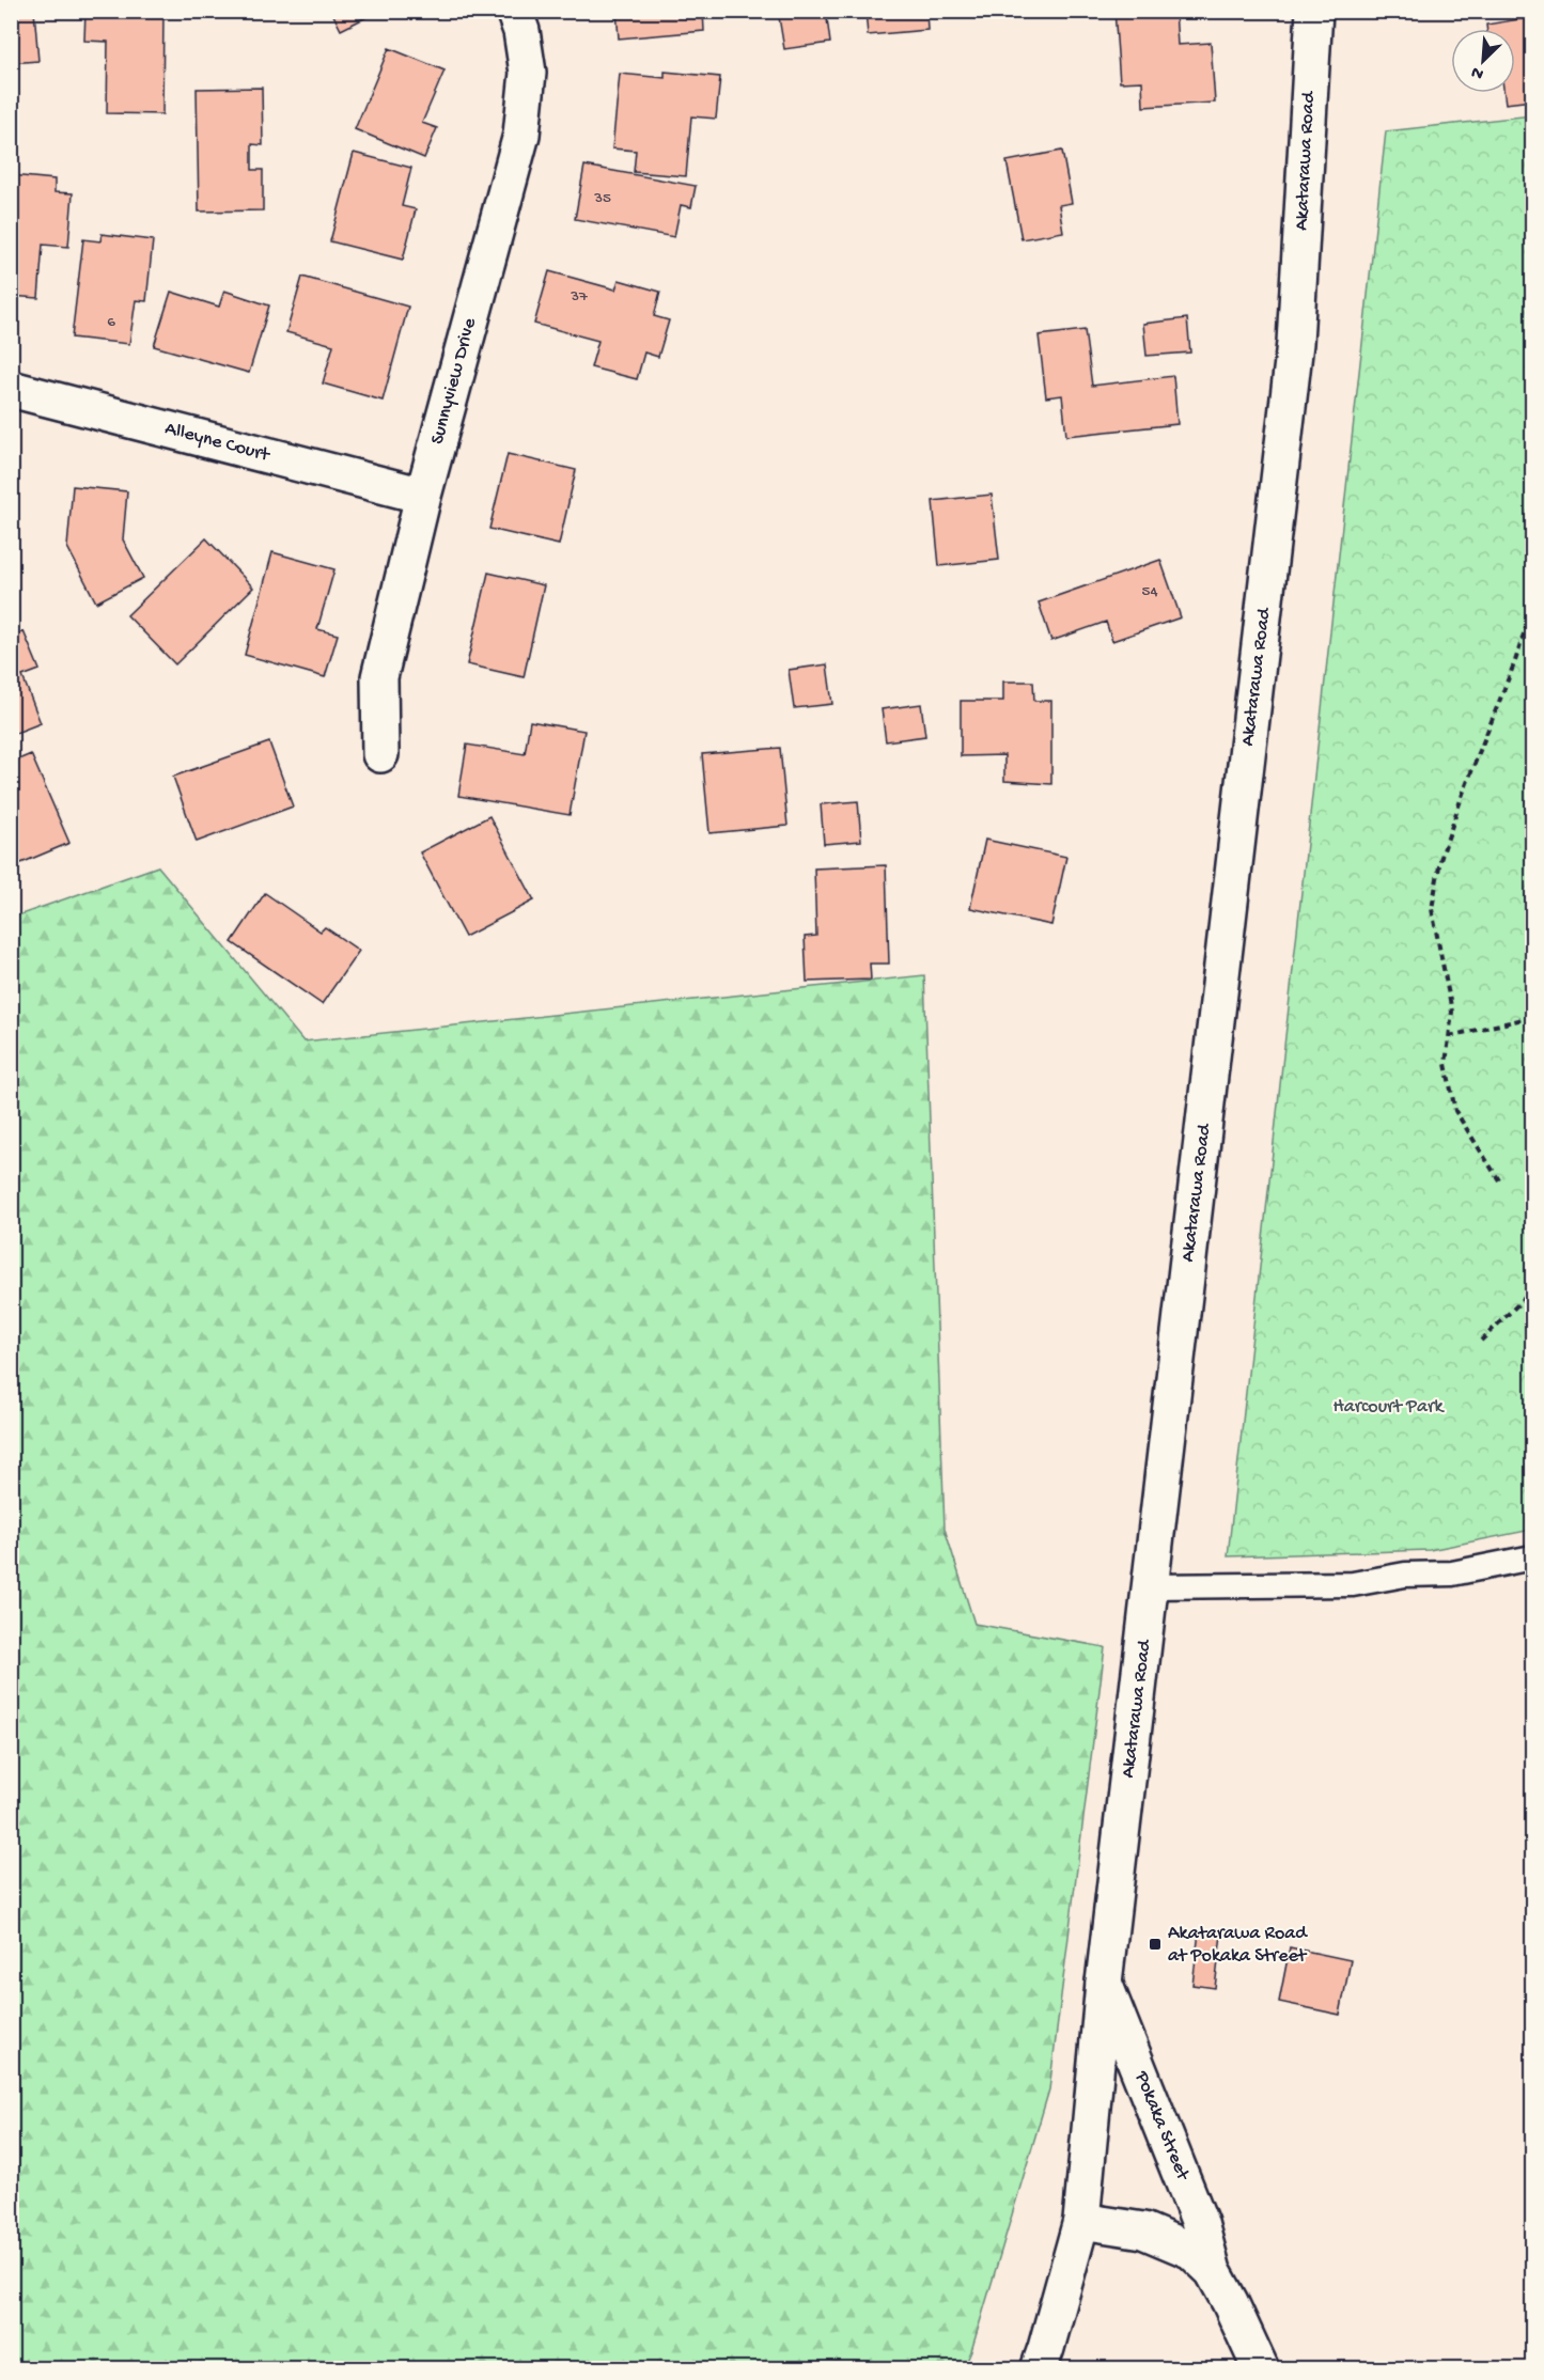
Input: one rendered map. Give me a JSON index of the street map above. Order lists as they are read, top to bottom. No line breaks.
{"streets":{"street":["Akatarawa Road","Sunnyview Drive","Alleyne Court","Pokaka Street"]},"crossings":[["Akatarawa Road","Pokaka Street"],["Sunnyview Drive","Alleyne Court"]],"parks":["Harcourt Park"],"places":{"transit":["Akatarawa Road at Pokaka Street"]},"house_numbers":["35","37","6","54"],"north":"bottom left"}
